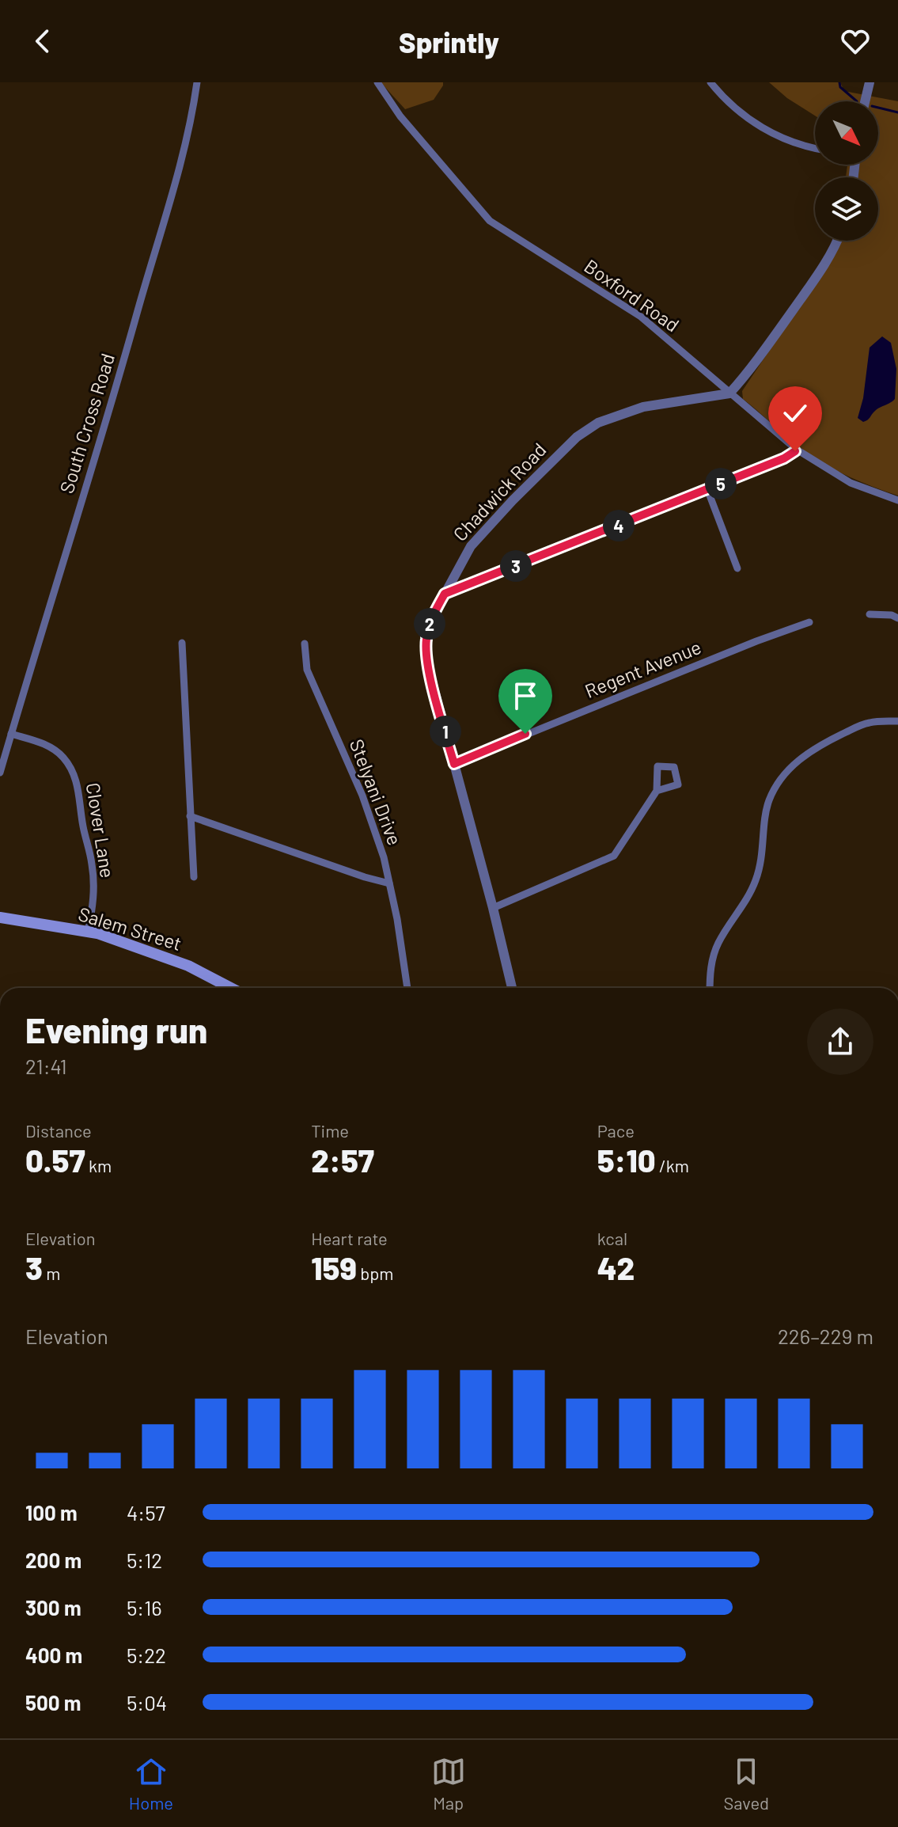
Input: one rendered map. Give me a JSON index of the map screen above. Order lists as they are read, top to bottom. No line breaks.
{"streets":{"main road":["Salem Street"],"street":["Boxford Road","South Cross Road","Chadwick Road","Regent Avenue","Stelyani Drive","Clover Lane"]},"crossings":[["Boxford Road","Chadwick Road"],["South Cross Road","Clover Lane"],["Chadwick Road","Regent Avenue"],["Clover Lane","Salem Street"]],"north":"bottom right","page":{"header":"Sprintly","pins":["5","4","3","2","1"],"heading":["Evening run","21:41"],"stats":[["Distance","0.57 km"],["Time","2:57"],["Pace","5:10 /km"],["Elevation","3 m"],["Heart rate","159 bpm"],["kcal","42"]],"chart":["Elevation","226–229 m"],"list":[{"name":"100 m","note":"4:57"},{"name":"200 m","note":"5:12"},{"name":"300 m","note":"5:16"},{"name":"400 m","note":"5:22"},{"name":"500 m","note":"5:04"}],"tabs":["Home","Map","Saved"]}}
